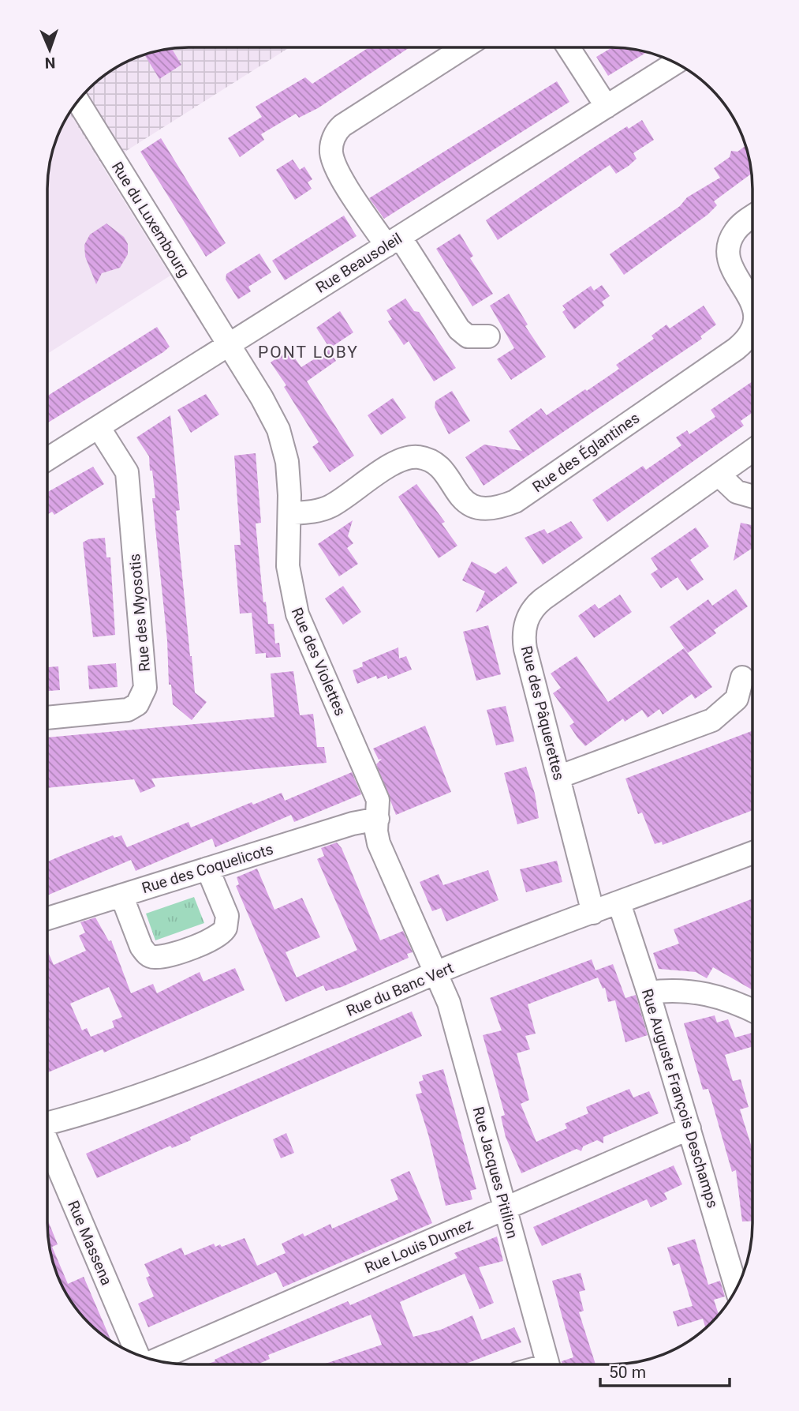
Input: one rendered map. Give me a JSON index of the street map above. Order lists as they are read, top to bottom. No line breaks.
{"streets":{"street":["Rue du Luxembourg","Rue Beausoleil","Rue des Églantines","Rue des Myosotis","Rue des Violettes","Rue des Pâquerettes","Rue des Coquelicots","Rue du Banc Vert","Rue Auguste François Deschamps","Rue Jacques Pitilion","Rue Massena","Rue Louis Dumez"]},"crossings":[["Rue du Luxembourg","Rue Beausoleil"],["Rue du Luxembourg","Rue des Violettes"],["Rue Beausoleil","Rue des Myosotis"],["Rue Beausoleil","Rue des Violettes"],["Rue des Églantines","Rue des Violettes"],["Rue des Violettes","Rue des Coquelicots"],["Rue des Violettes","Rue du Banc Vert"],["Rue des Violettes","Rue Jacques Pitilion"],["Rue des Pâquerettes","Rue du Banc Vert"],["Rue du Banc Vert","Rue Auguste François Deschamps"],["Rue du Banc Vert","Rue Jacques Pitilion"],["Rue Auguste François Deschamps","Rue Louis Dumez"],["Rue Jacques Pitilion","Rue Louis Dumez"]],"districts":["PONT LOBY"],"scale_bar":"50 m","north":"bottom"}
